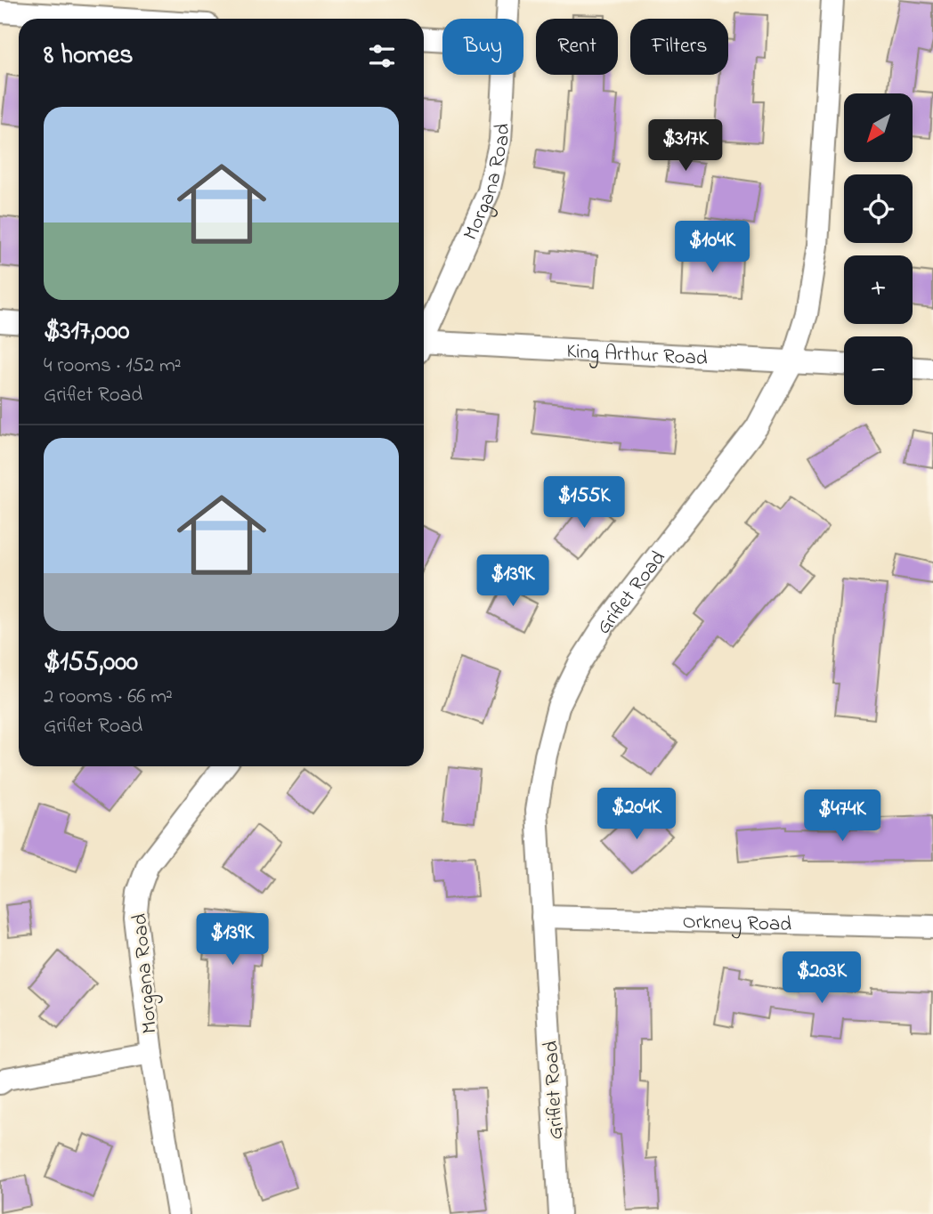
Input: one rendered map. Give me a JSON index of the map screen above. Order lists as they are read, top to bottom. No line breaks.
{"streets":{"street":["Morgana Road","King Arthur Road","Griflet Road","Orkney Road"]},"crossings":[["King Arthur Road","Griflet Road"],["Griflet Road","Orkney Road"]],"north":"bottom left","page":{"chip":["Buy","Rent","Filters"],"heading":"8 homes","map_buttons":["+","−"],"list":[{"name":"$317,000","note":"4 rooms · 152 m² · Griflet Road"},{"name":"$155,000","note":"2 rooms · 66 m² · Griflet Road"}],"price":["$317K","$104K","$155K","$139K","$204K","$474K","$139K","$203K"]}}
